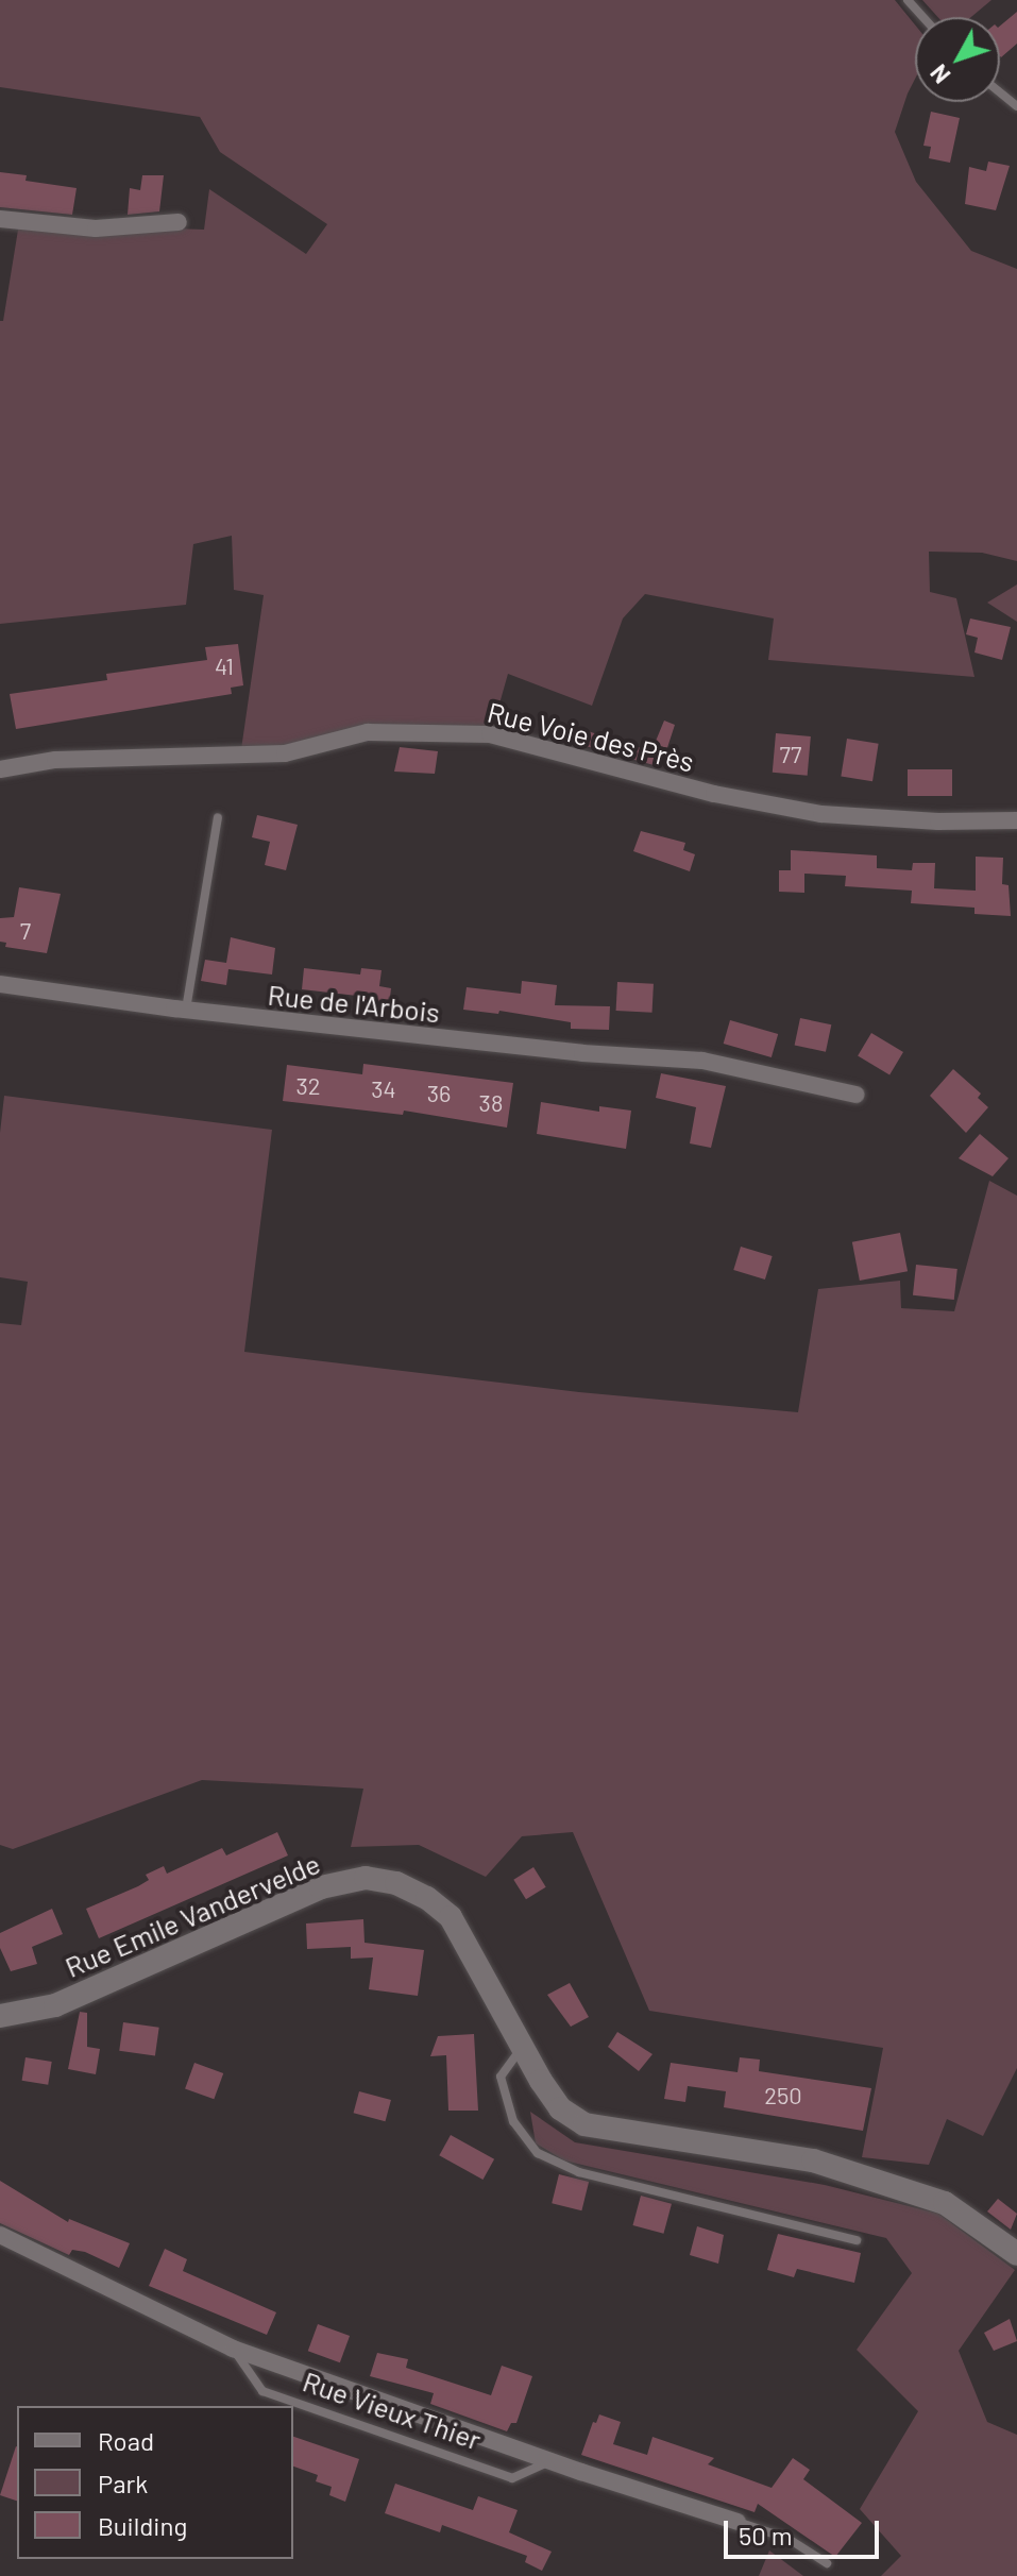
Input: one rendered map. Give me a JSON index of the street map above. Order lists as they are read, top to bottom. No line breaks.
{"streets":{"street":["Rue Voie des Près","Rue de l'Arbois","Rue Emile Vandervelde","Rue Vieux Thier"]},"house_numbers":["41","77","7","32","34","36","38","250"],"legend":["Road","Park","Building"],"scale_bar":"50 m","north":"bottom left"}
